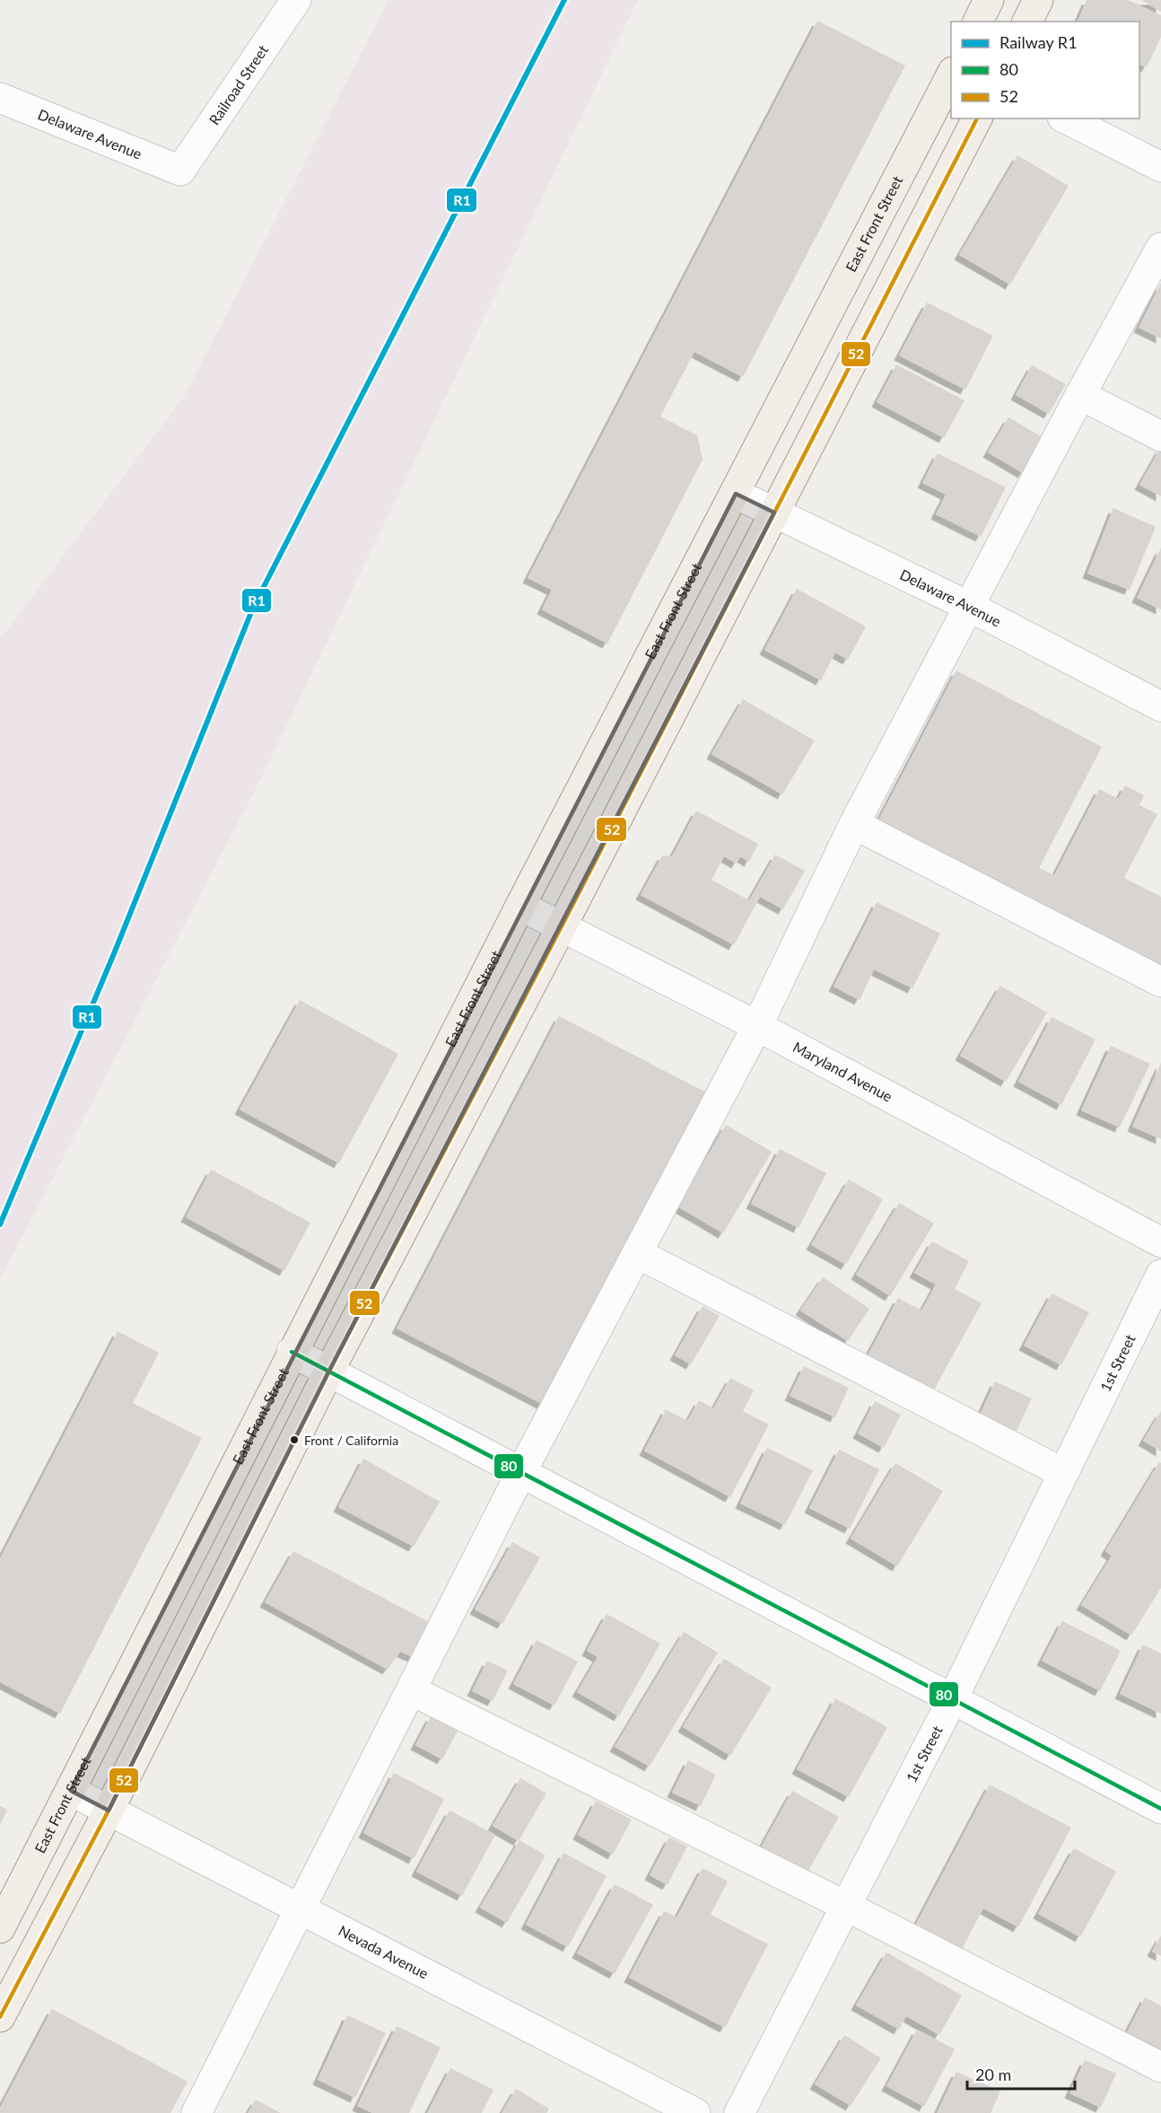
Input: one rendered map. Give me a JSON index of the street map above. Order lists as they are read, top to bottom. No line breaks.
{"streets":{"main road":["East Front Street"],"street":["Railroad Street","Delaware Avenue","Maryland Avenue","1st Street","Nevada Avenue"]},"crossings":[["Railroad Street","Delaware Avenue"],["Delaware Avenue","East Front Street"],["East Front Street","Maryland Avenue"],["East Front Street","Nevada Avenue"]],"places":["Front / California"],"lines":["rail line R1","transit line 52","transit line 80"],"legend":["Railway R1","80","52"],"scale_bar":"20 m"}
